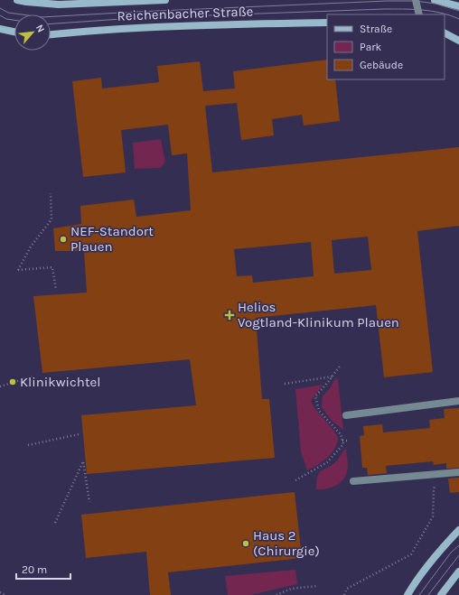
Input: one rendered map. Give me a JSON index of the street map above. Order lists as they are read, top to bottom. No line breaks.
{"streets":{"street":["Reichenbacher Straße"]},"places":{"other":["NEF-Standort Plauen","Klinikwichtel","Haus 2 (Chirurgie)"],"health":["Helios Vogtland-Klinikum Plauen"]},"legend":["Straße","Park","Gebäude"],"scale_bar":"20 m","north":"top right"}
